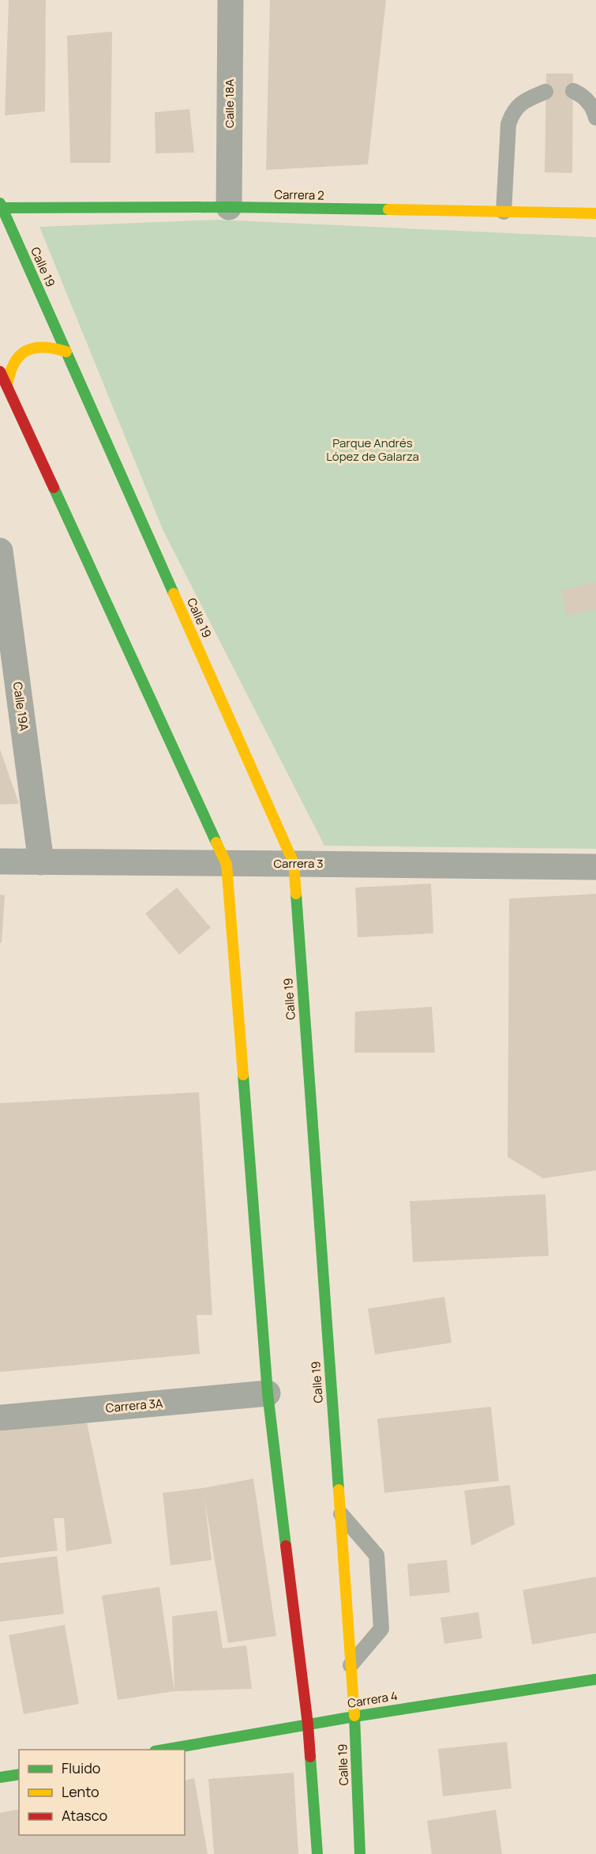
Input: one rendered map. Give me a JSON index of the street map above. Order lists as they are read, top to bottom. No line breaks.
{"streets":{"main road":["Carrera 2","Calle 19","Carrera 4"],"street":["Calle 18A","Calle 19A","Carrera 3","Carrera 3A"]},"crossings":[["Calle 18A","Carrera 2"],["Carrera 2","Calle 19"],["Calle 19","Carrera 3"],["Calle 19","Carrera 4"],["Calle 19A","Carrera 3"]],"parks":["Parque Andrés López de Galarza"],"legend":["Fluido","Lento","Atasco"]}
